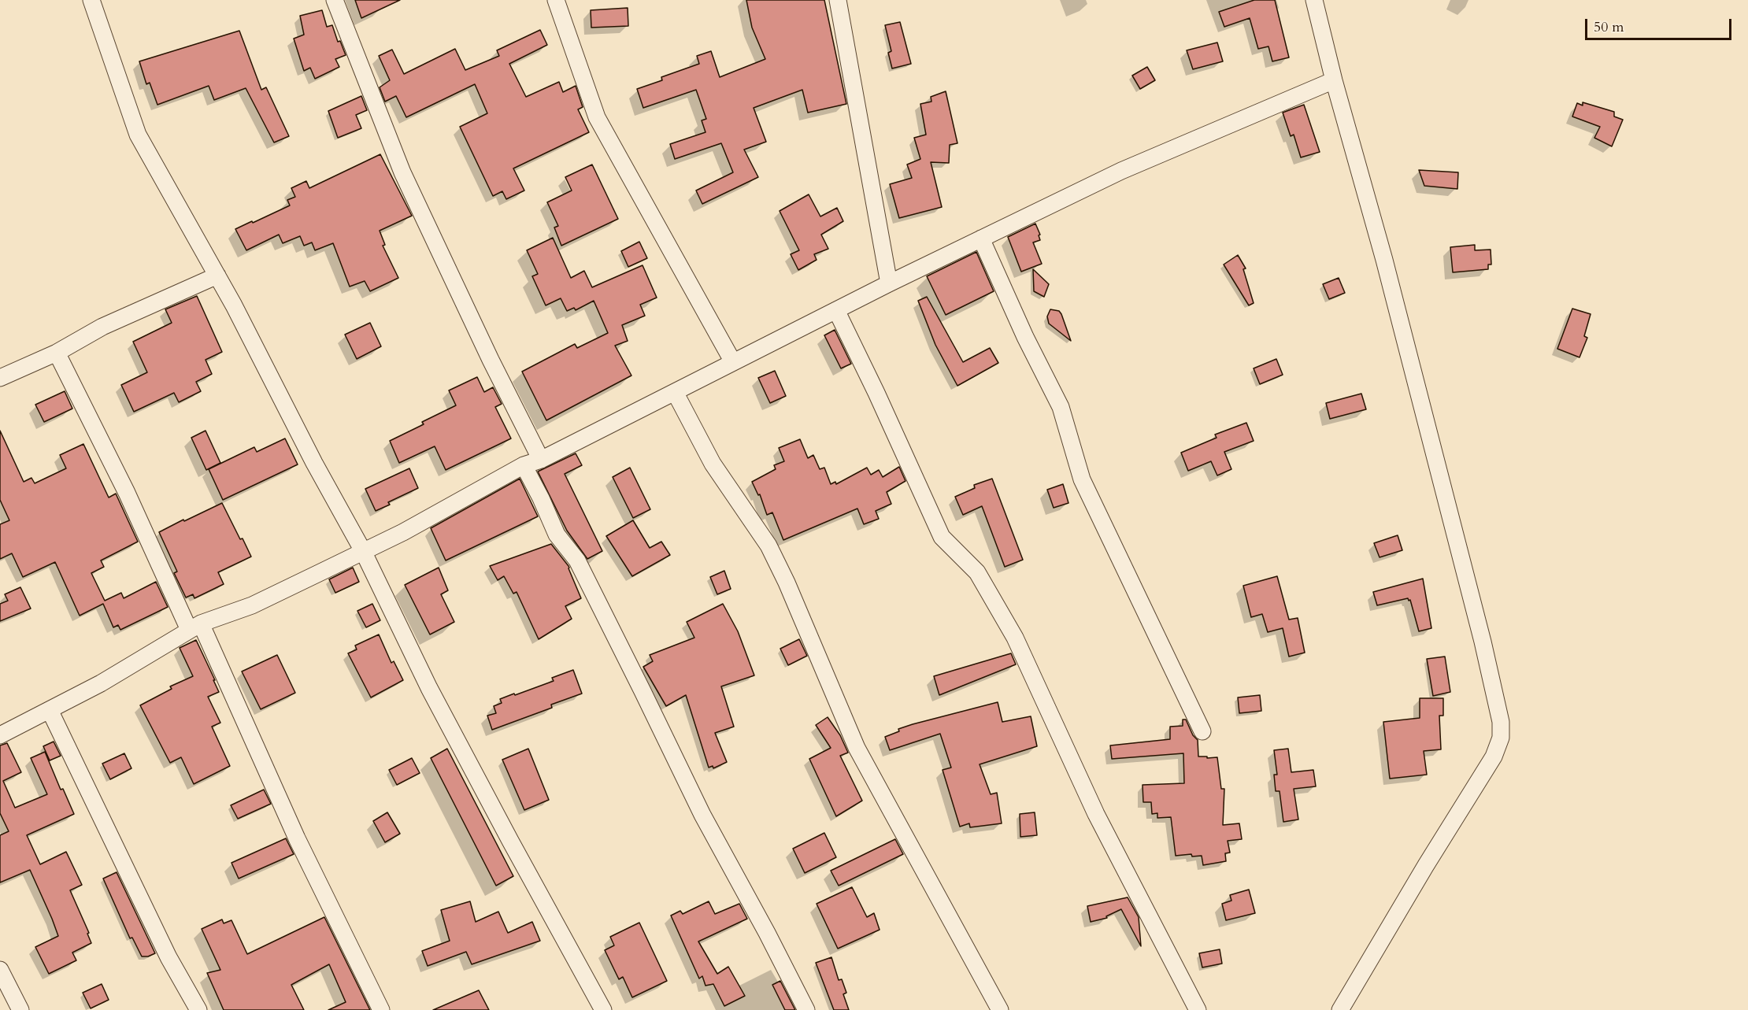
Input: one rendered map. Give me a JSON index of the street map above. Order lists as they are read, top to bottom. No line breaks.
{"scale_bar":"50 m"}
